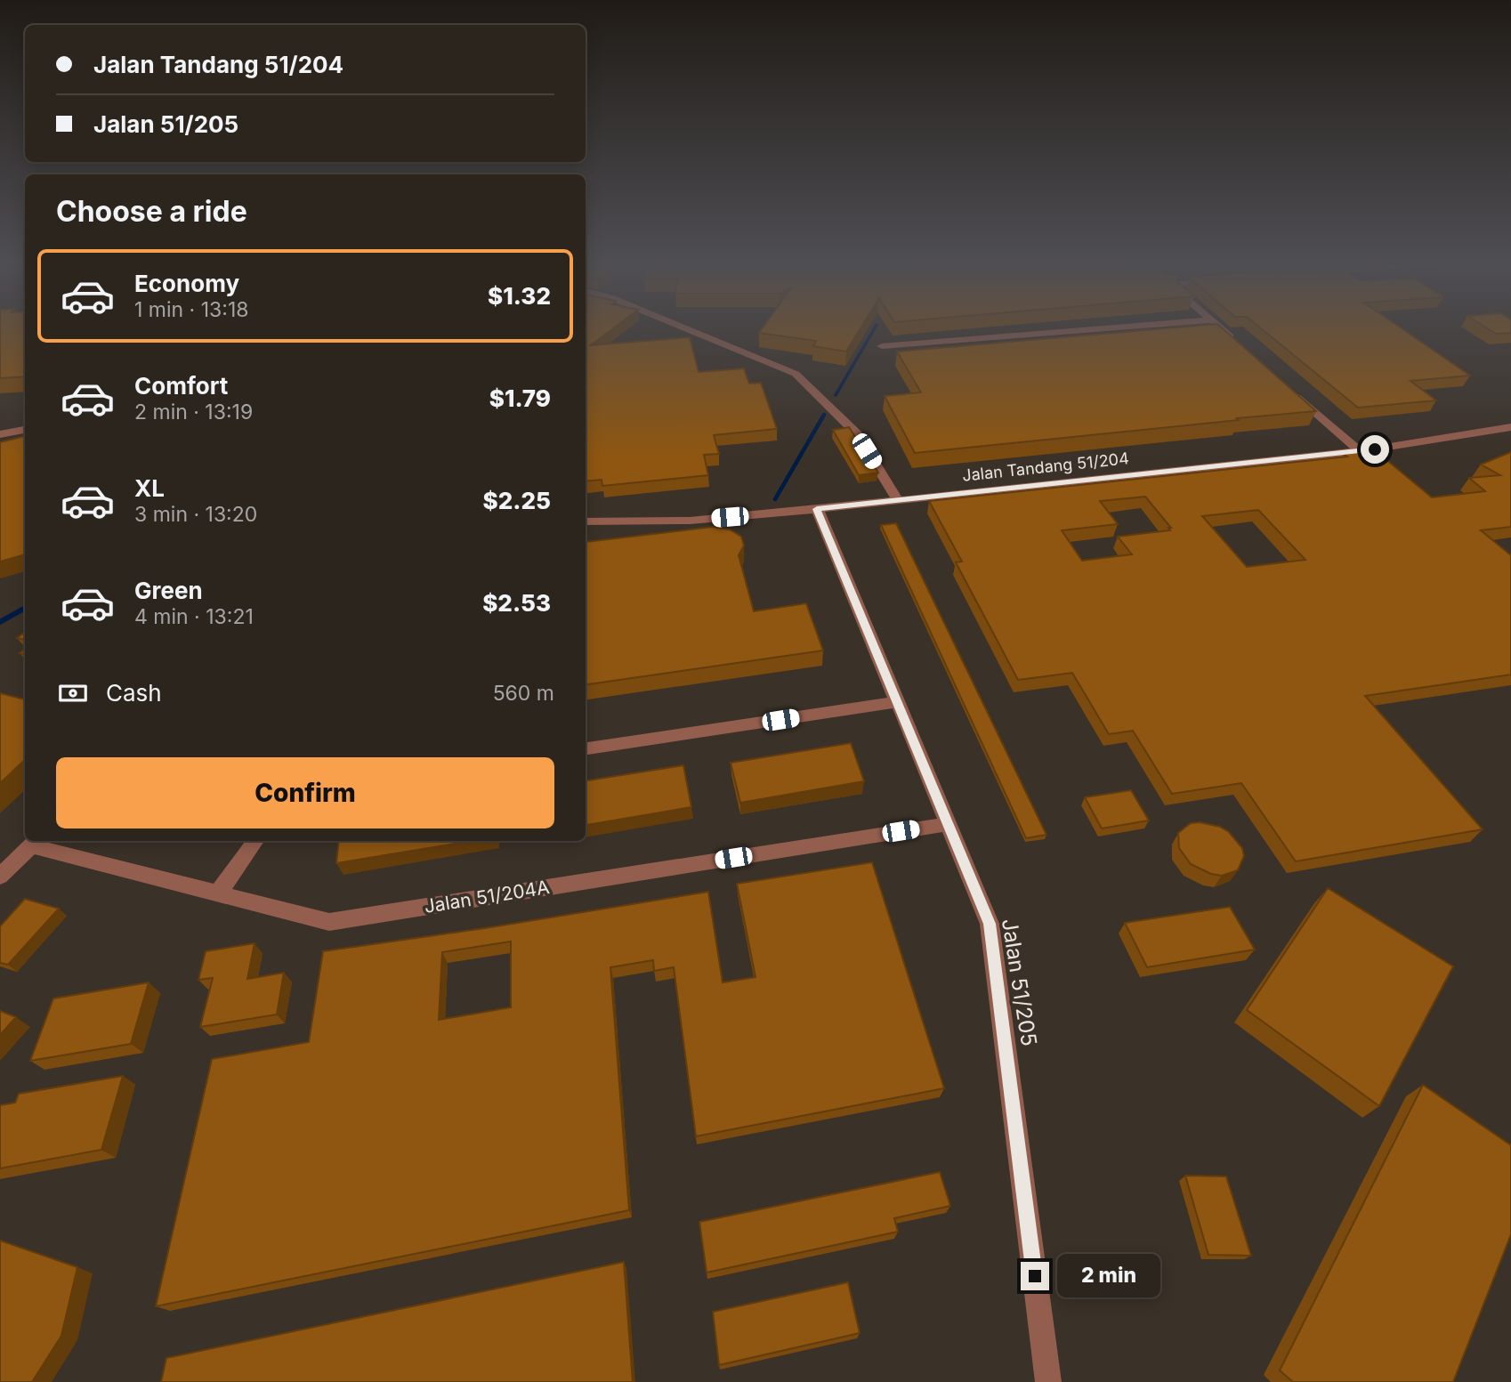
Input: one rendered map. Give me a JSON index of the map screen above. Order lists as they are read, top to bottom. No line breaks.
{"streets":{"street":["Jalan Tandang 51/204","Jalan 51/204A","Jalan 51/205"]},"crossings":[["Jalan Tandang 51/204","Jalan 51/205"],["Jalan 51/204A","Jalan 51/205"]],"page":{"banner":["Jalan Tandang 51/204","Jalan 51/205"],"heading":"Choose a ride","list":[{"name":"Economy","note":"1 min · 13:18","value":"$1.32"},{"name":"Comfort","note":"2 min · 13:19","value":"$1.79"},{"name":"XL","note":"3 min · 13:20","value":"$2.25"},{"name":"Green","note":"4 min · 13:21","value":"$2.53"}],"pay":["Cash","560 m"],"buttons":"Confirm","bubble":"2 min"}}
